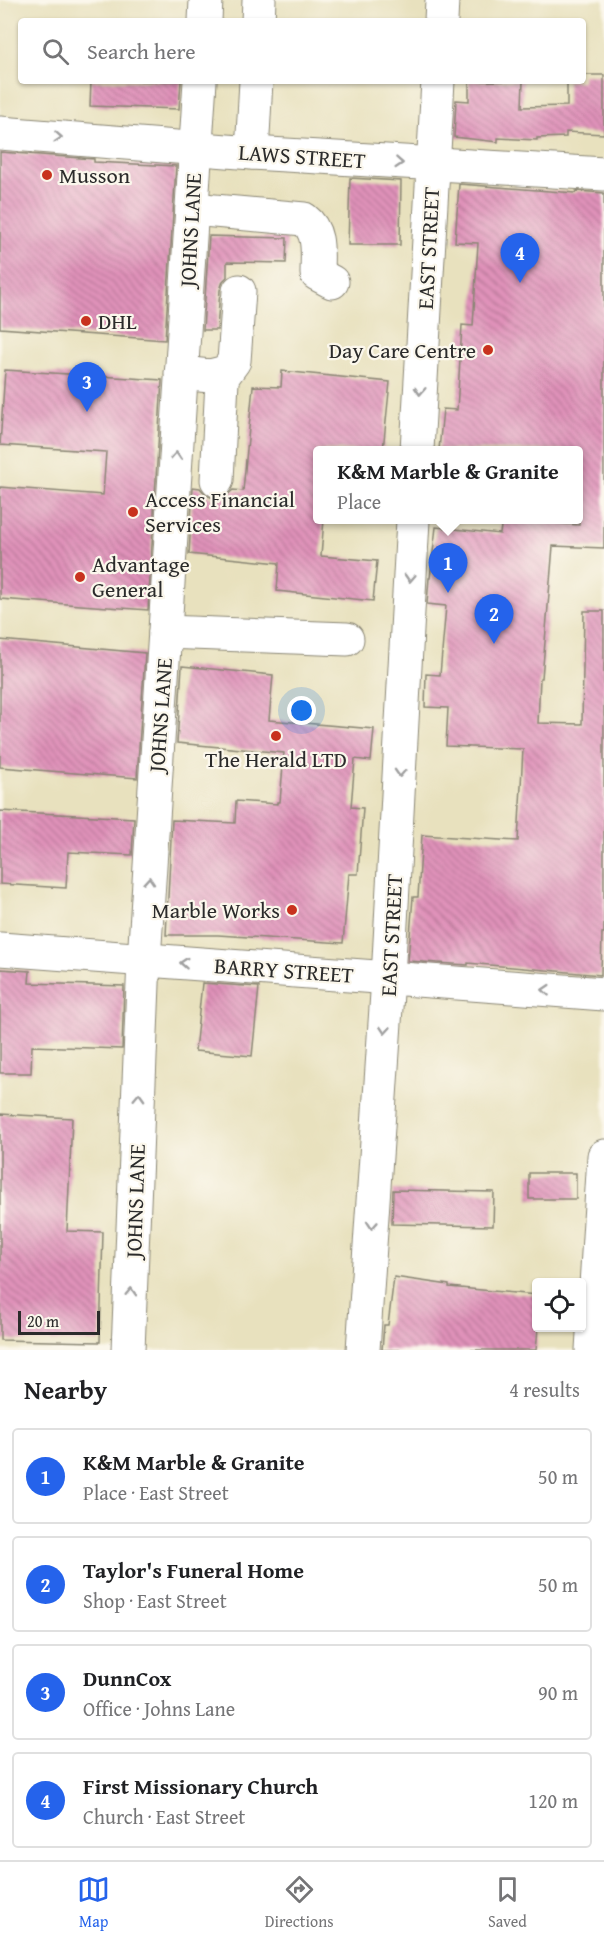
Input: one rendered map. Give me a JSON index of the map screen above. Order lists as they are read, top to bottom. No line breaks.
{"streets":{"street":["LAWS STREET","JOHNS LANE","EAST STREET","BARRY STREET"]},"crossings":[["LAWS STREET","JOHNS LANE"],["LAWS STREET","EAST STREET"],["JOHNS LANE","BARRY STREET"],["EAST STREET","BARRY STREET"]],"one_way":["LAWS STREET","JOHNS LANE","EAST STREET","BARRY STREET"],"places":["Musson","DHL","Day Care Centre","Access Financial Services","Advantage General","The Herald LTD","Marble Works"],"scale_bar":"20 m","page":{"search":"Search here","pins":["4","3","1","2"],"popup":["K&M Marble & Granite","Place"],"scale":"20 m","heading":["Nearby","4 results"],"list":[{"mark":"1","name":"K&M Marble & Granite","note":"Place · East Street","value":"50 m"},{"mark":"2","name":"Taylor's Funeral Home","note":"Shop · East Street","value":"50 m"},{"mark":"3","name":"DunnCox","note":"Office · Johns Lane","value":"90 m"},{"mark":"4","name":"First Missionary Church","note":"Church · East Street","value":"120 m"}],"nav":["Map","Directions","Saved"]}}
